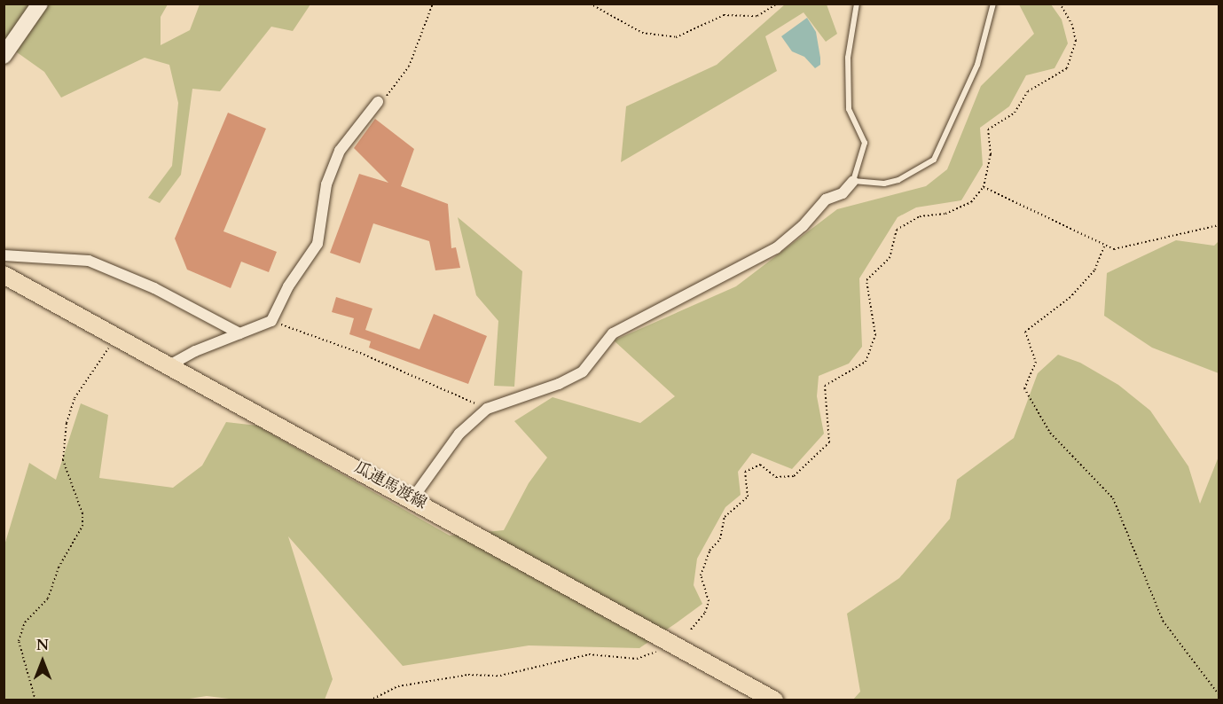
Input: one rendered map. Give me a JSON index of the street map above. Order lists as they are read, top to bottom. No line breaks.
{"streets":{"main road":["瓜連馬渡線"]},"north":"top"}
